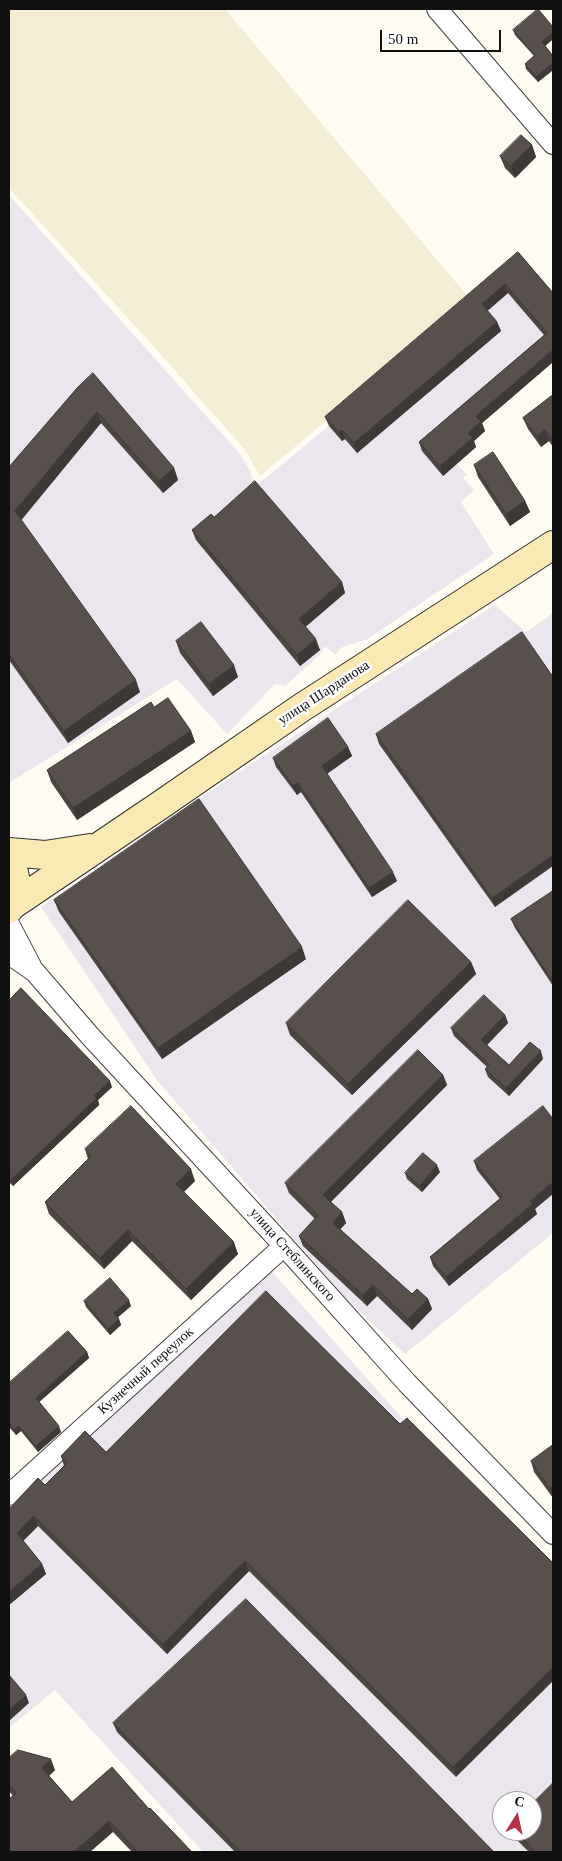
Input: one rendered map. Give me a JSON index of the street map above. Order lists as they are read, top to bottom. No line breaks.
{"streets":{"main road":["улица Шарданова"],"street":["улица Стеблинского","Кузнечный переулок"]},"crossings":[["улица Стеблинского","Кузнечный переулок"]],"scale_bar":"50 m","north":"top"}
